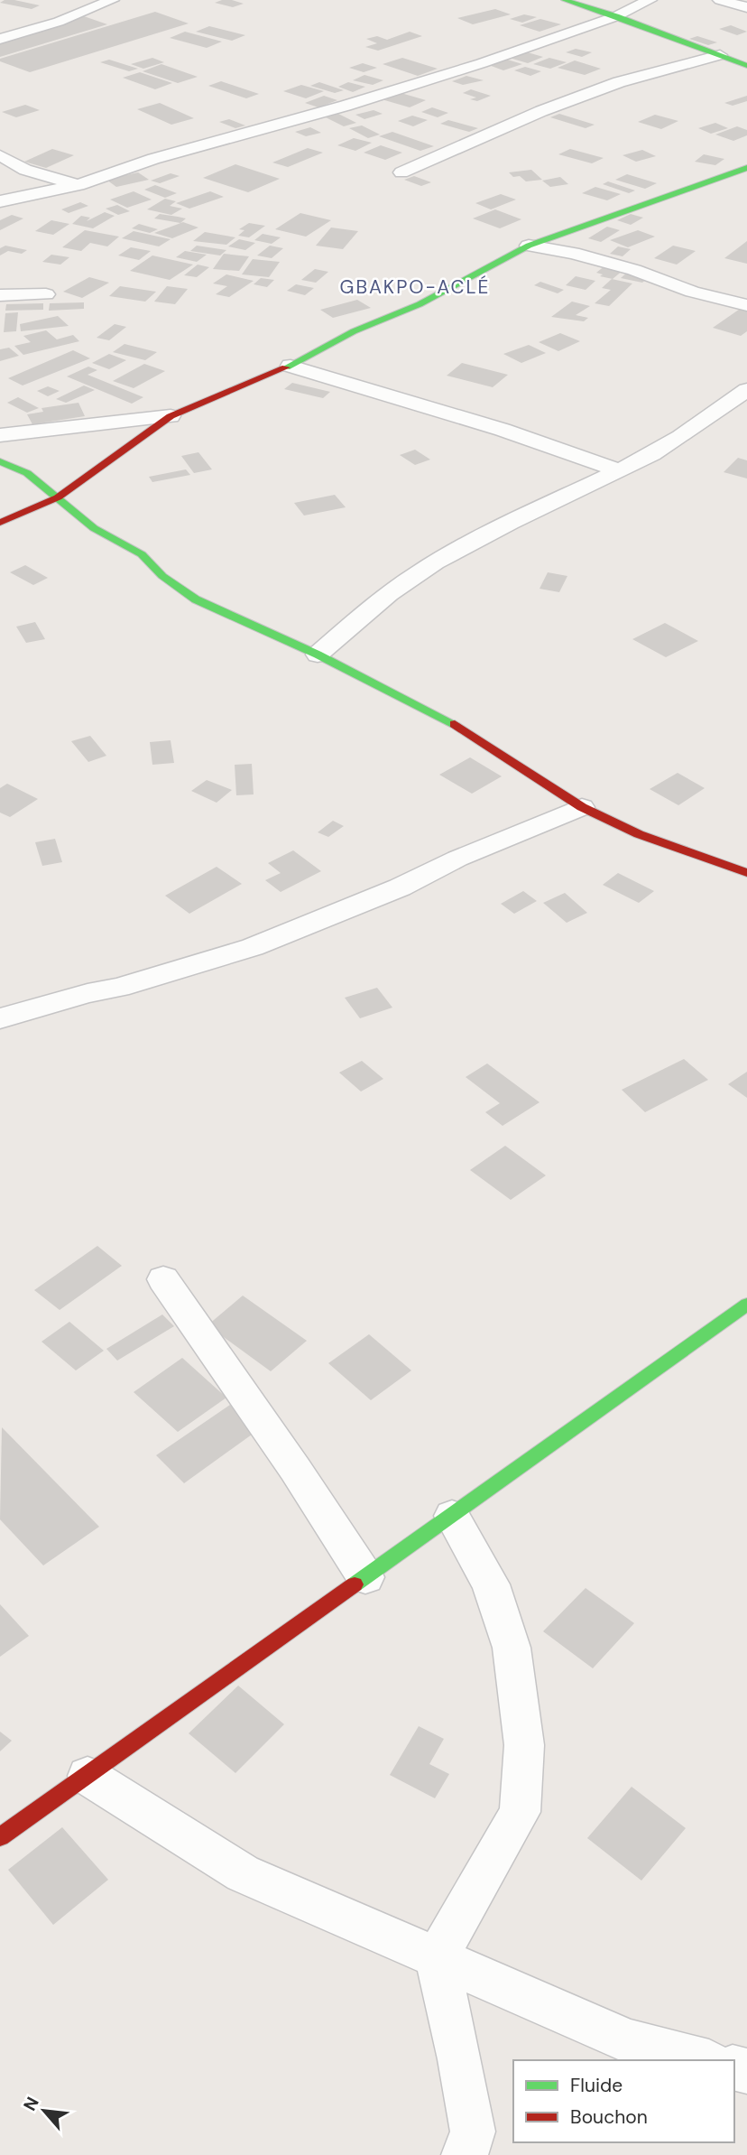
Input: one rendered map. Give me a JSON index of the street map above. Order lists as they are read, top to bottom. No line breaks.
{"districts":["GBAKPO-ACLÉ"],"legend":["Fluide","Bouchon"],"north":"top left"}
